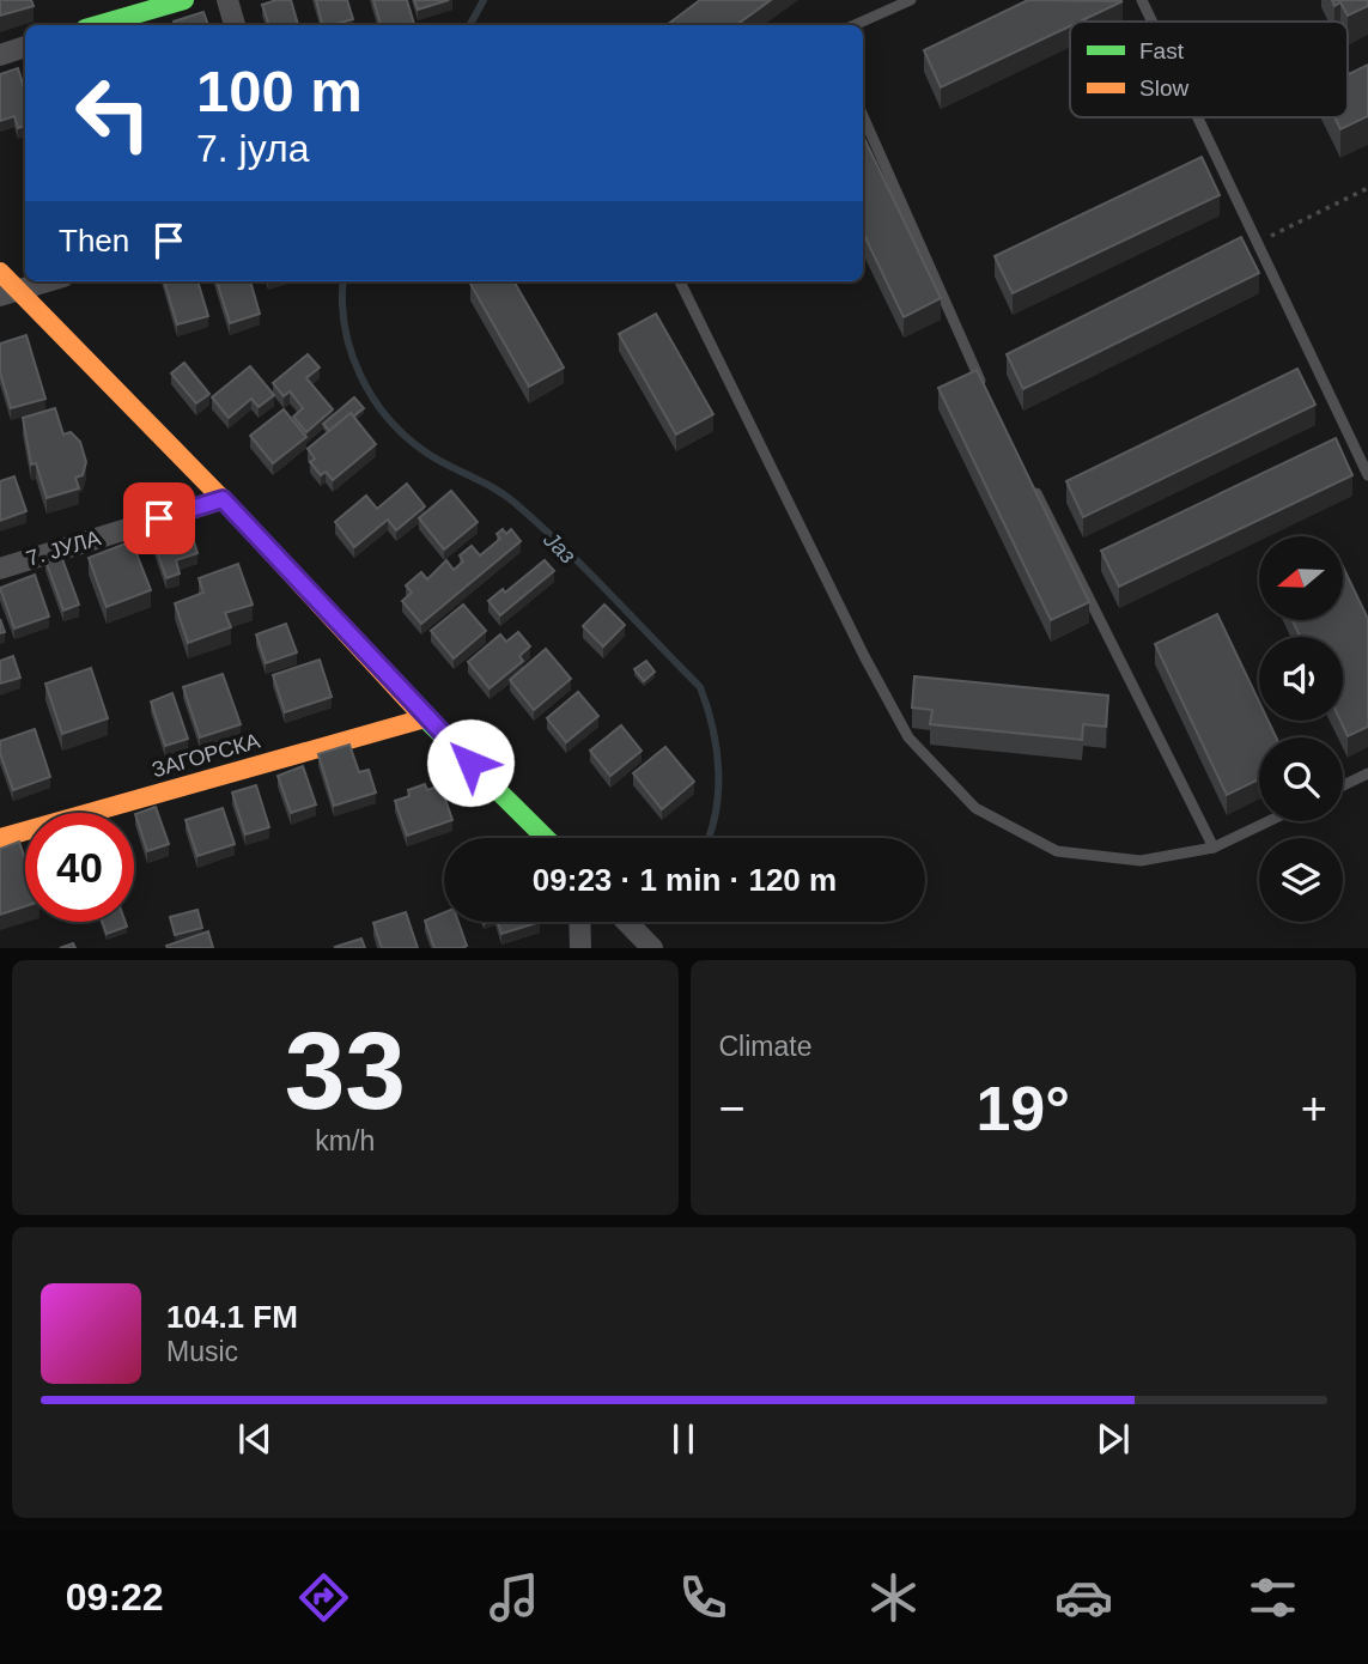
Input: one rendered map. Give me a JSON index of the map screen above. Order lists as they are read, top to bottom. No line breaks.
{"streets":{"street":["7. ЈУЛА","ЗАГОРСКА"]},"water":["Јаз"],"legend":["Fast","Slow"],"north":"left","page":{"turn":["100 m","7. јула"],"then":"Then","limit":"40","trip":"09:23 · 1 min · 120 m","tile":[["33","km/h"],"Climate"],"heat":["−","19°","+"],"song":["104.1 FM","Music"],"tabs":"09:22"}}
